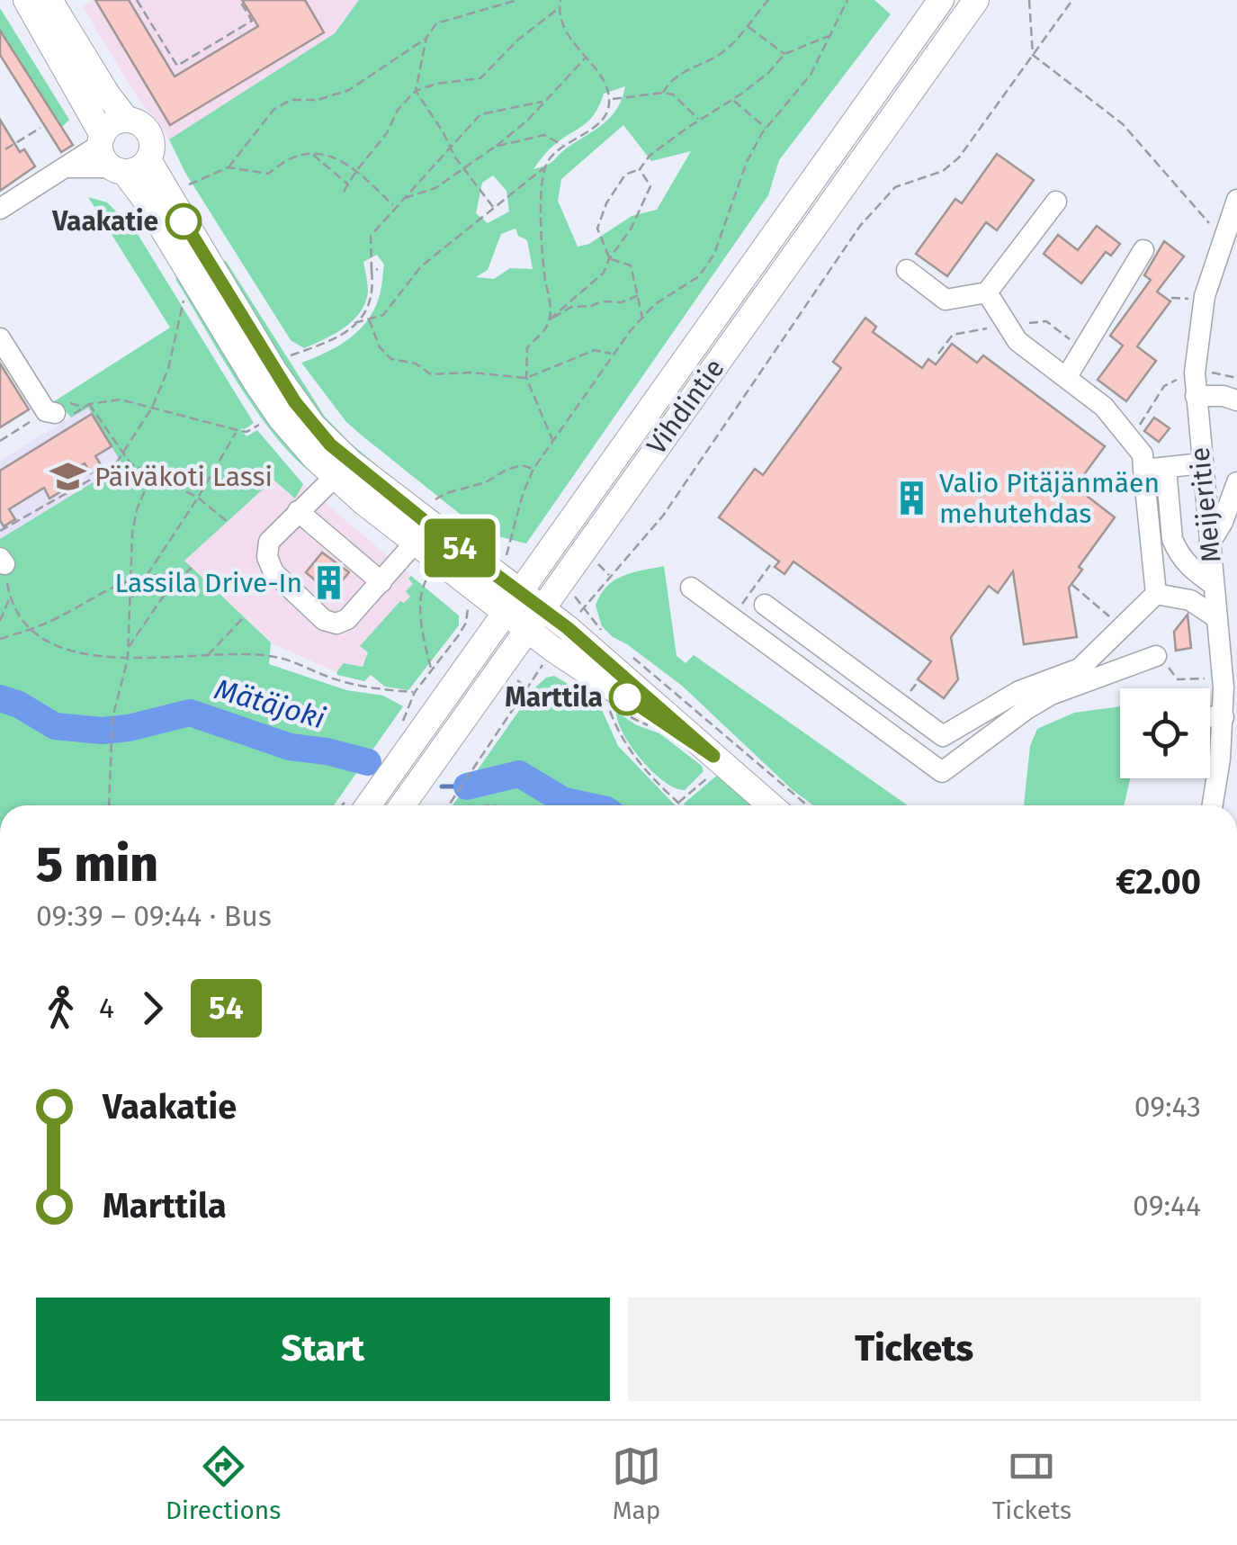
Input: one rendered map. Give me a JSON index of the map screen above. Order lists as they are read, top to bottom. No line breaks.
{"streets":{"main road":["Vihdintie"],"street":["Meijeritie"]},"water":["Mätäjoki"],"places":{"other":["Vaakatie","Marttila"],"school or university":["Päiväkoti Lassi"],"building":["Valio Pitäjänmäen mehutehdas","Lassila Drive-In"]},"lines":["bus line 54"],"page":{"on_map":"54","heading":["5 min","09:39 – 09:44 · Bus","€2.00"],"legs":["4","54"],"list":[{"name":"Vaakatie","value":"09:43"},{"name":"Marttila","value":"09:44"}],"buttons":["Start","Tickets"],"tabs":["Directions","Map","Tickets"]}}
